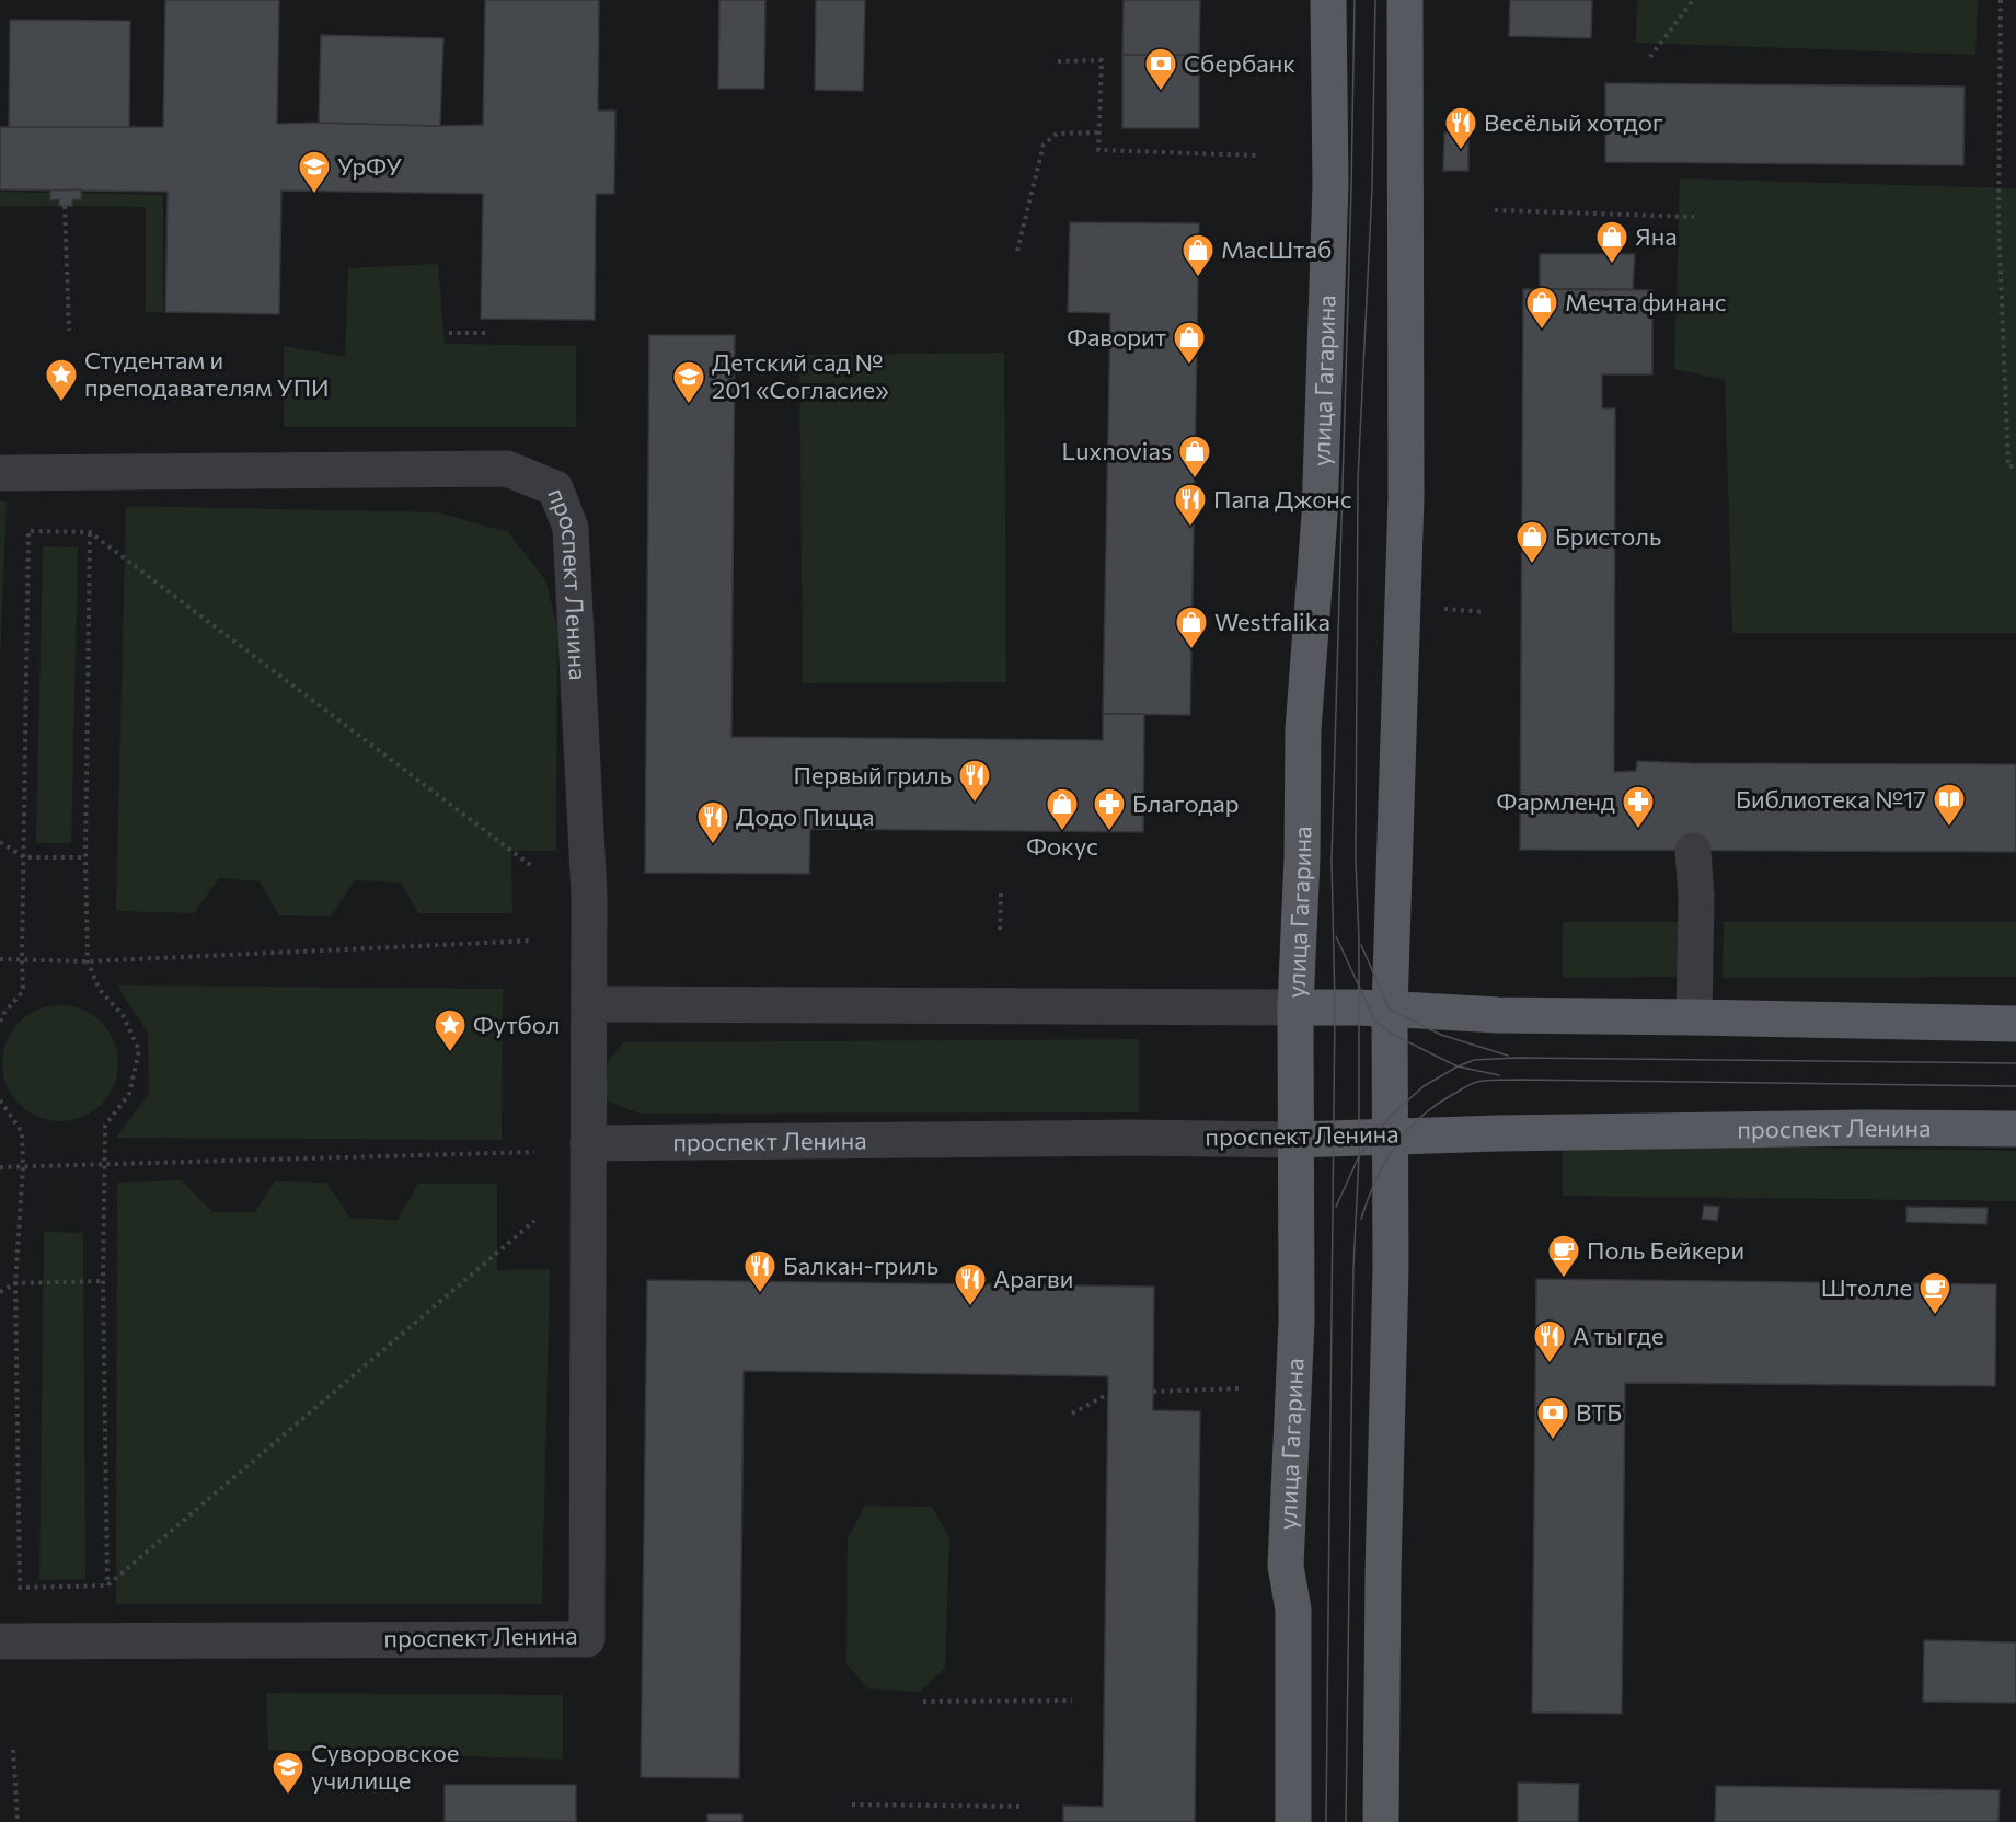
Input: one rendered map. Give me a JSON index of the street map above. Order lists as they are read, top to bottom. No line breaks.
{"streets":{"main road":["улица Гагарина","проспект Ленина"]},"crossings":[["улица Гагарина","проспект Ленина"]],"places":{"bank":["Сбербанк","ВТБ"],"restaurant":["Весёлый хотдог","Папа Джонс","Первый гриль","Додо Пицца","Балкан-гриль","Арагви","А ты где"],"school or university":["УрФУ","Детский сад № 201 «Согласие»","Суворовское училище"],"shop":["Яна","МасШтаб","Мечта финанс","Фаворит","Luxnovias","Бристоль","Westfalika","Фокус"],"place":["Студентам и преподавателям УПИ","Футбол"],"library":["Библиотека №17"],"pharmacy":["Фармленд","Благодар"],"cafe":["Поль Бейкери","Штолле"]}}
